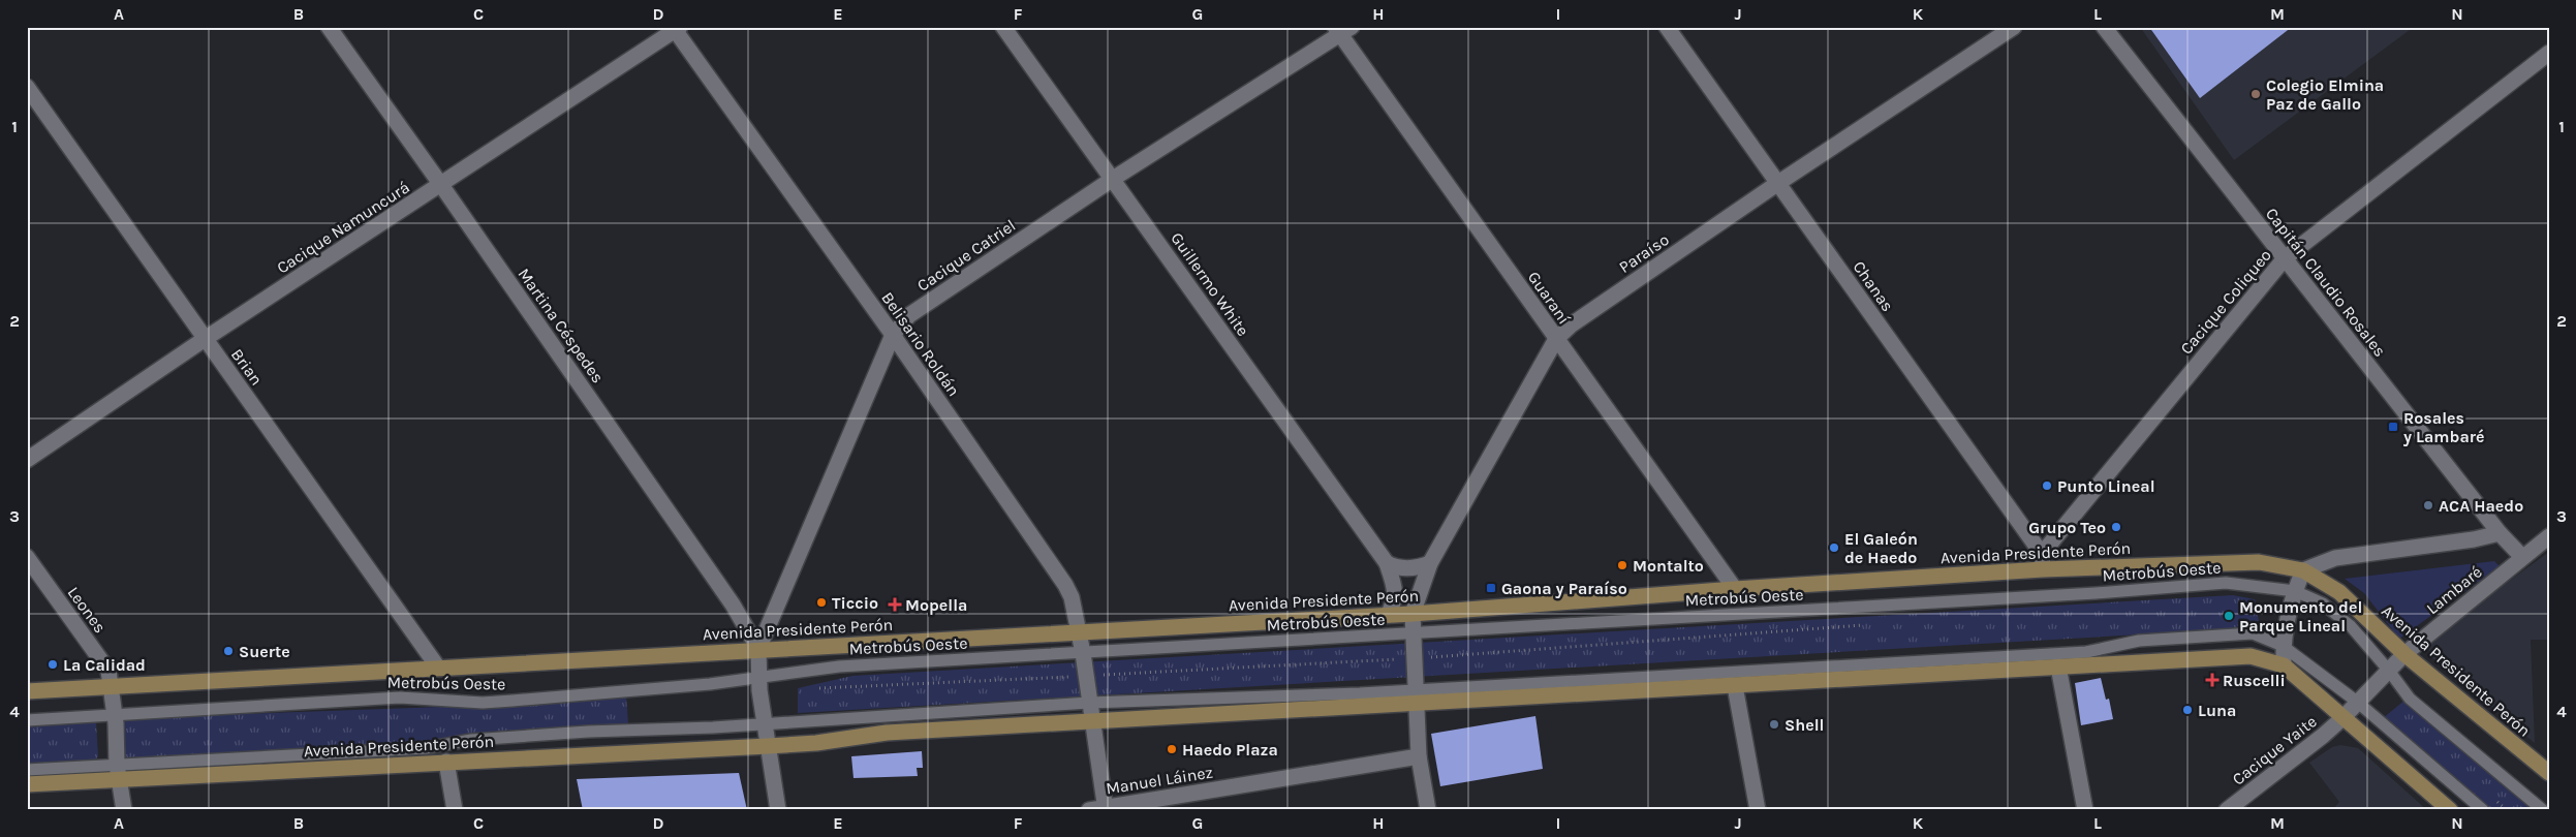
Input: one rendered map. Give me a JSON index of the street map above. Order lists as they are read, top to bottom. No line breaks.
{"streets":{"main road":["Avenida Presidente Perón"],"street":["Cacique Namuncurá","Paraíso","Cacique Catriel","Capitán Claudio Rosales","Guillermo White","Chanas","Guaraní","Cacique Coliqueo","Martina Céspedes","Belisario Roldán","Brian","Lambaré","Leones","Cacique Yaite","Manuel Láinez"],"lane":["Metrobús Oeste"]},"crossings":[["Cacique Namuncurá","Martina Céspedes"],["Cacique Namuncurá","Belisario Roldán"],["Cacique Namuncurá","Brian"],["Paraíso","Chanas"],["Paraíso","Guaraní"],["Paraíso","Avenida Presidente Perón"],["Paraíso","Metrobús Oeste"],["Paraíso","Manuel Láinez"],["Cacique Catriel","Guillermo White"],["Cacique Catriel","Guaraní"],["Cacique Catriel","Martina Céspedes"],["Cacique Catriel","Belisario Roldán"],["Cacique Catriel","Avenida Presidente Perón"],["Capitán Claudio Rosales","Cacique Coliqueo"],["Capitán Claudio Rosales","Lambaré"],["Guillermo White","Avenida Presidente Perón"],["Chanas","Cacique Coliqueo"],["Chanas","Avenida Presidente Perón"],["Guaraní","Avenida Presidente Perón"],["Cacique Coliqueo","Avenida Presidente Perón"],["Martina Céspedes","Avenida Presidente Perón"],["Belisario Roldán","Avenida Presidente Perón"],["Belisario Roldán","Metrobús Oeste"],["Belisario Roldán","Manuel Láinez"],["Brian","Avenida Presidente Perón"],["Avenida Presidente Perón","Lambaré"],["Avenida Presidente Perón","Leones"],["Avenida Presidente Perón","Cacique Yaite"],["Metrobús Oeste","Lambaré"],["Metrobús Oeste","Leones"],["Lambaré","Cacique Yaite"]],"places":{"other":["Colegio Elmina Paz de Gallo","Punto Lineal","ACA Haedo","Grupo Teo","El Galeón de Haedo","Montalto","Ticcio","Monumento del Parque Lineal","Suerte","La Calidad","Luna","Shell","Haedo Plaza"],"transit":["Rosales y Lambaré","Gaona y Paraíso"],"health":["Mopella","Ruscelli"]},"grid":{"columns":["A","B","C","D","E","F","G","H","I","J","K","L","M","N"],"rows":["1","2","3","4"]}}
